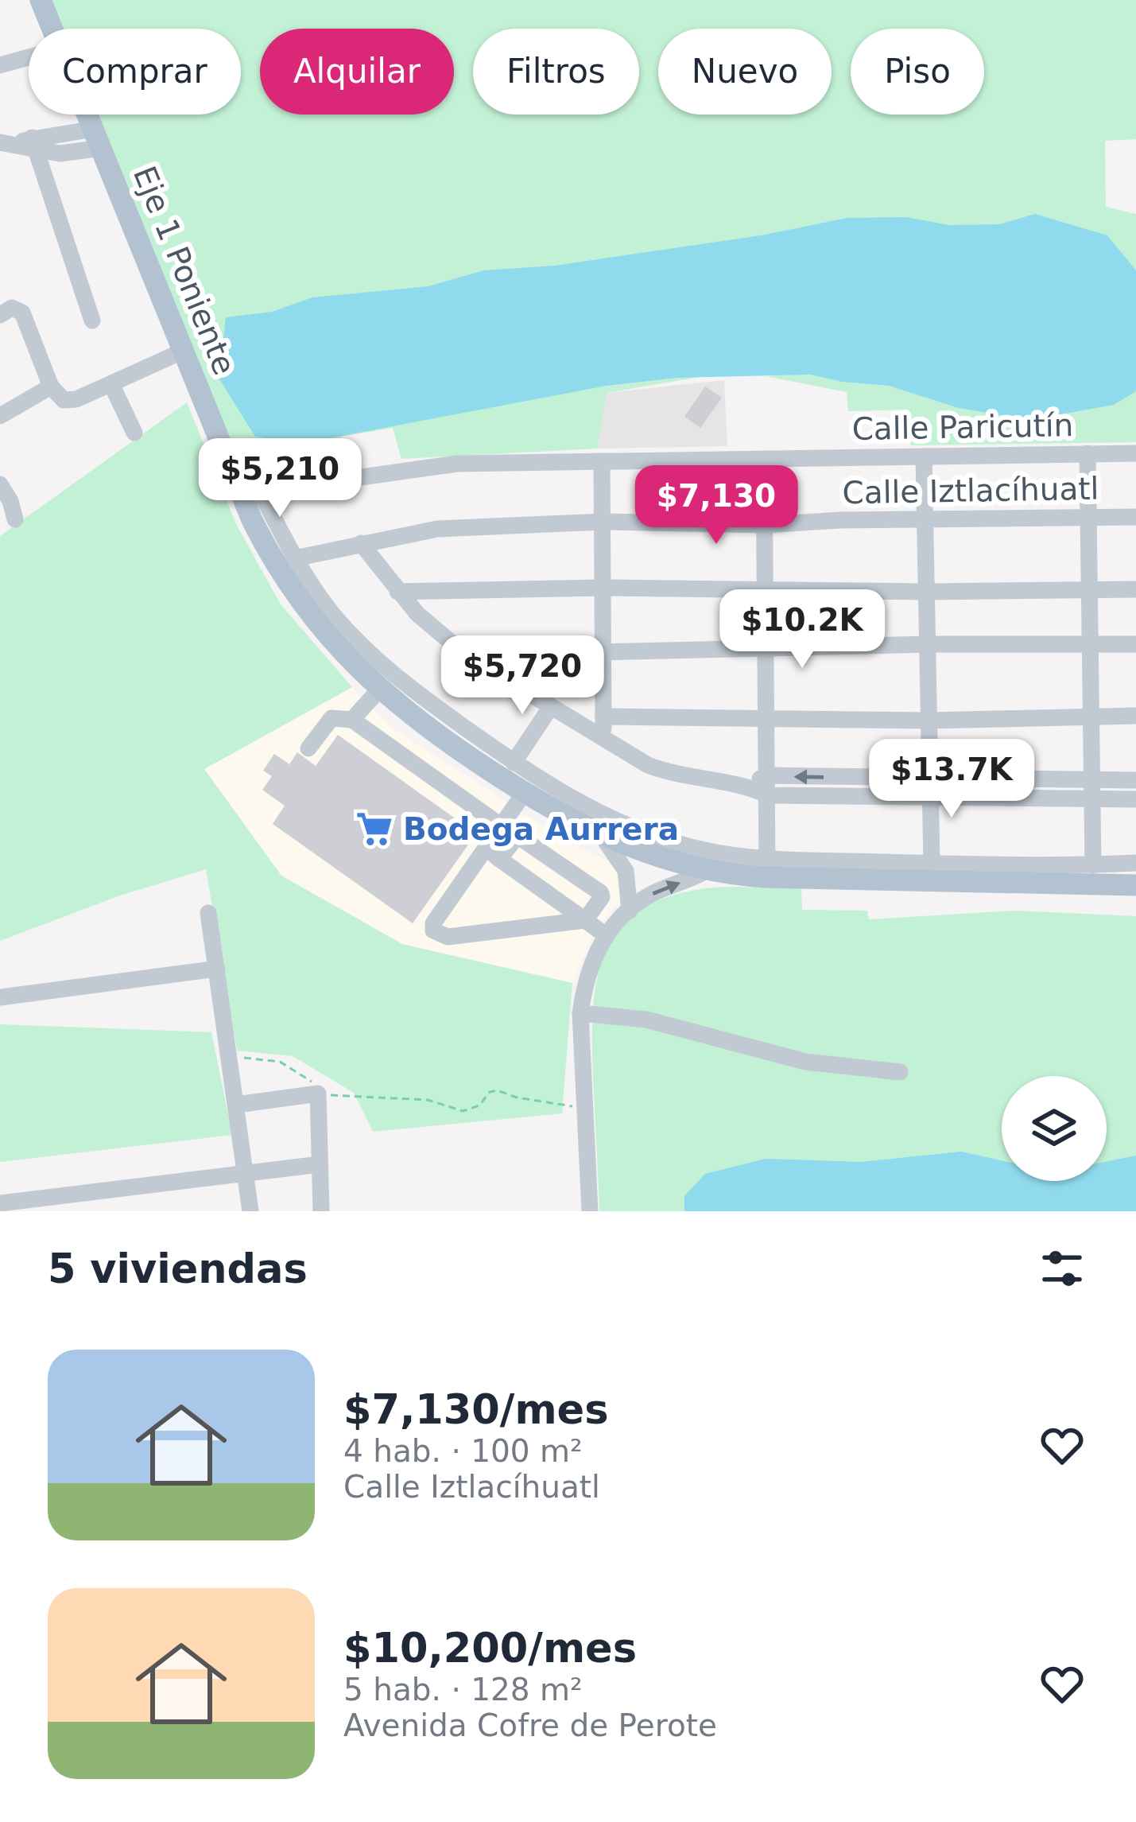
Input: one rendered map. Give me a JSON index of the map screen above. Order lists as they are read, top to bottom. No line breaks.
{"streets":{"main road":["Eje 1 Poniente"],"street":["Calle Paricutín","Calle Iztlacíhuatl"]},"places":{"supermarket":["Bodega Aurrera"]},"page":{"chip":["Comprar","Alquilar","Filtros","Nuevo","Piso"],"price":["$5,210","$7,130","$10.2K","$5,720","$13.7K"],"heading":"5 viviendas","list":[{"name":"$7,130/mes","note":"4 hab. · 100 m² · Calle Iztlacíhuatl"},{"name":"$10,200/mes","note":"5 hab. · 128 m² · Avenida Cofre de Perote"}]}}
